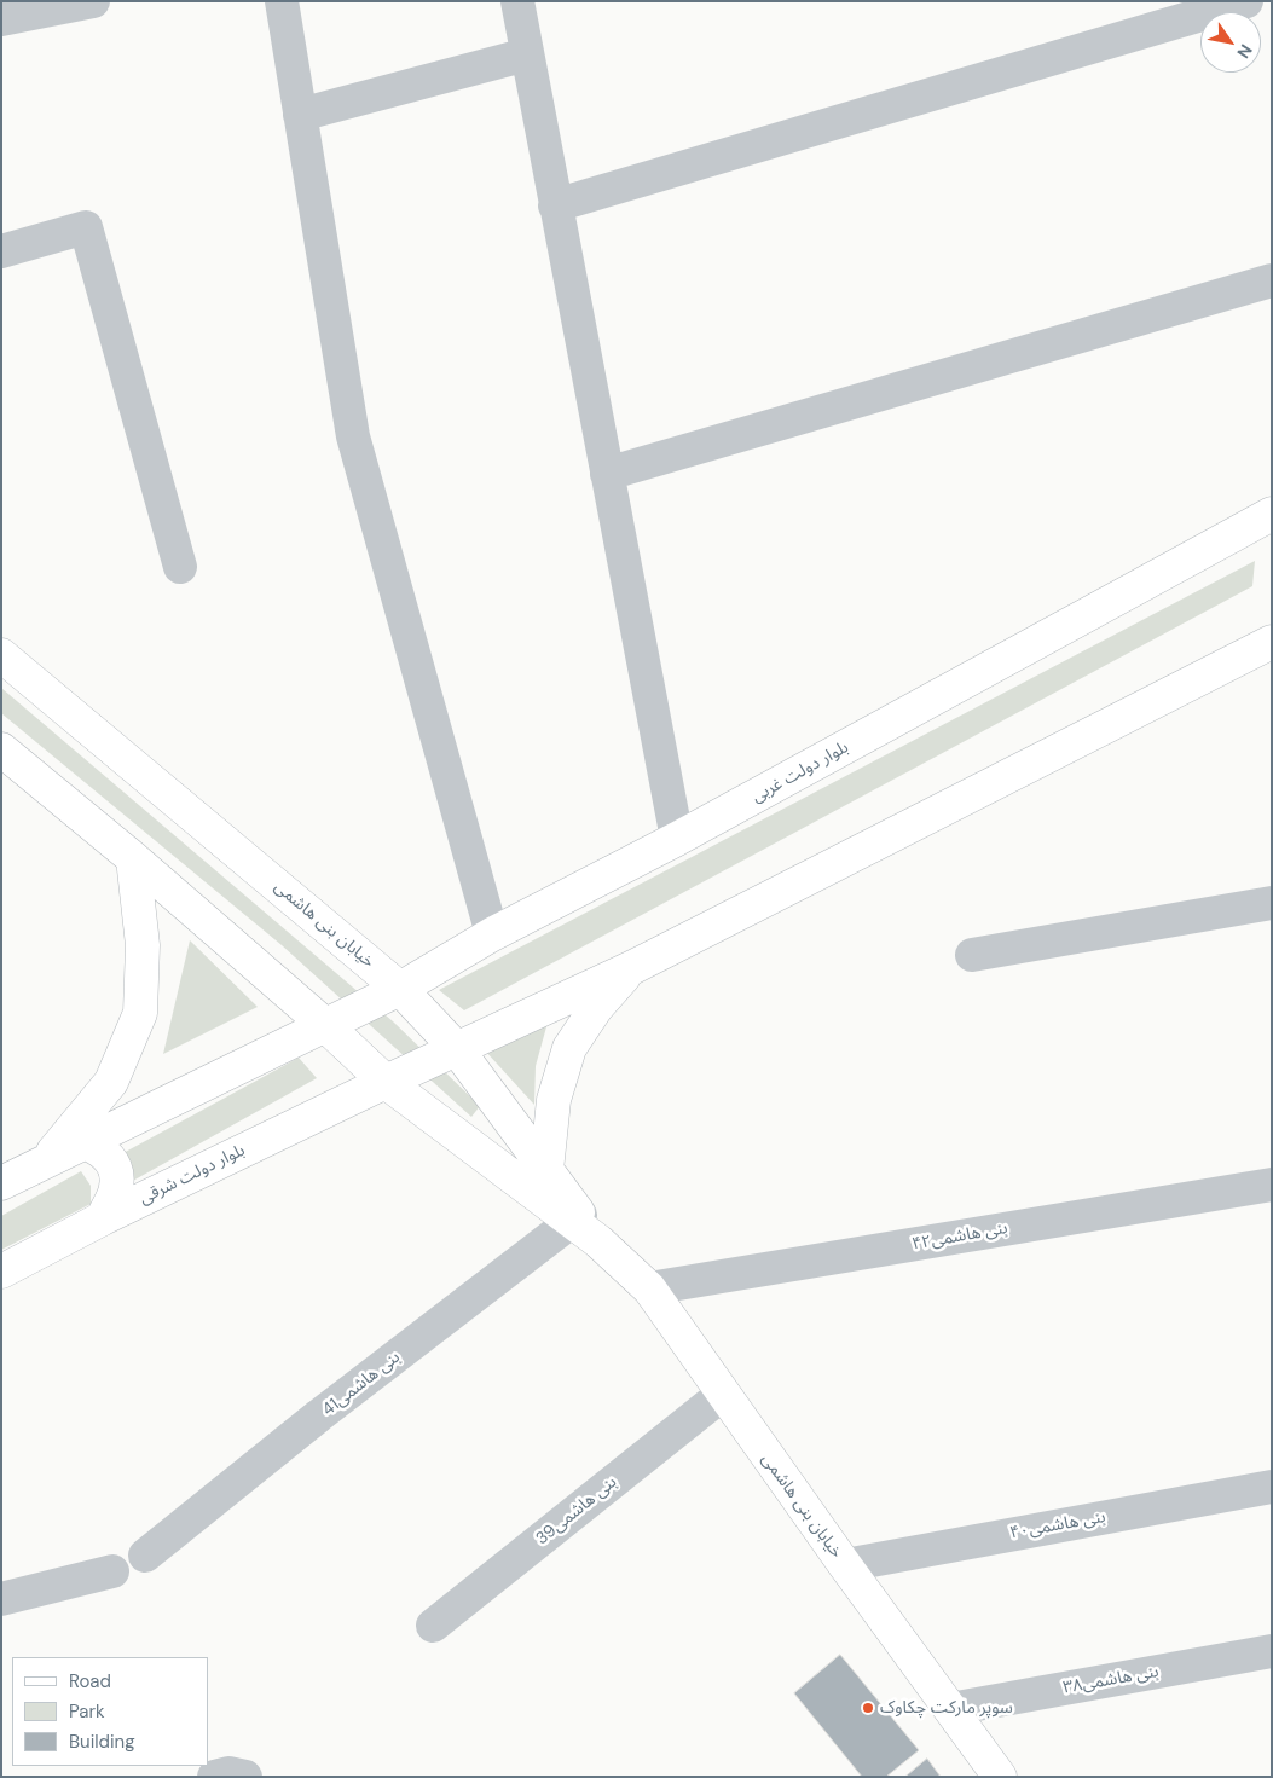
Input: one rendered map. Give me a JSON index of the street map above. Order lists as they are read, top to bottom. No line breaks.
{"streets":{"main road":["بلوار دولت غربی","خیابان بنی هاشمی","بلوار دولت شرقی"],"street":["بنی هاشمی۴۲","بنی هاشمی41","بنی هاشمی39","بنی هاشمی۴۰","بنی هاشمی۳۸"]},"crossings":[["بلوار دولت غربی","خیابان بنی هاشمی"],["خیابان بنی هاشمی","بلوار دولت شرقی"],["خیابان بنی هاشمی","بنی هاشمی۴۲"],["خیابان بنی هاشمی","بنی هاشمی41"],["خیابان بنی هاشمی","بنی هاشمی39"],["خیابان بنی هاشمی","بنی هاشمی۴۰"],["خیابان بنی هاشمی","بنی هاشمی۳۸"]],"places":["سوپر مارکت چکاوک"],"legend":["Road","Park","Building"],"north":"bottom right"}
